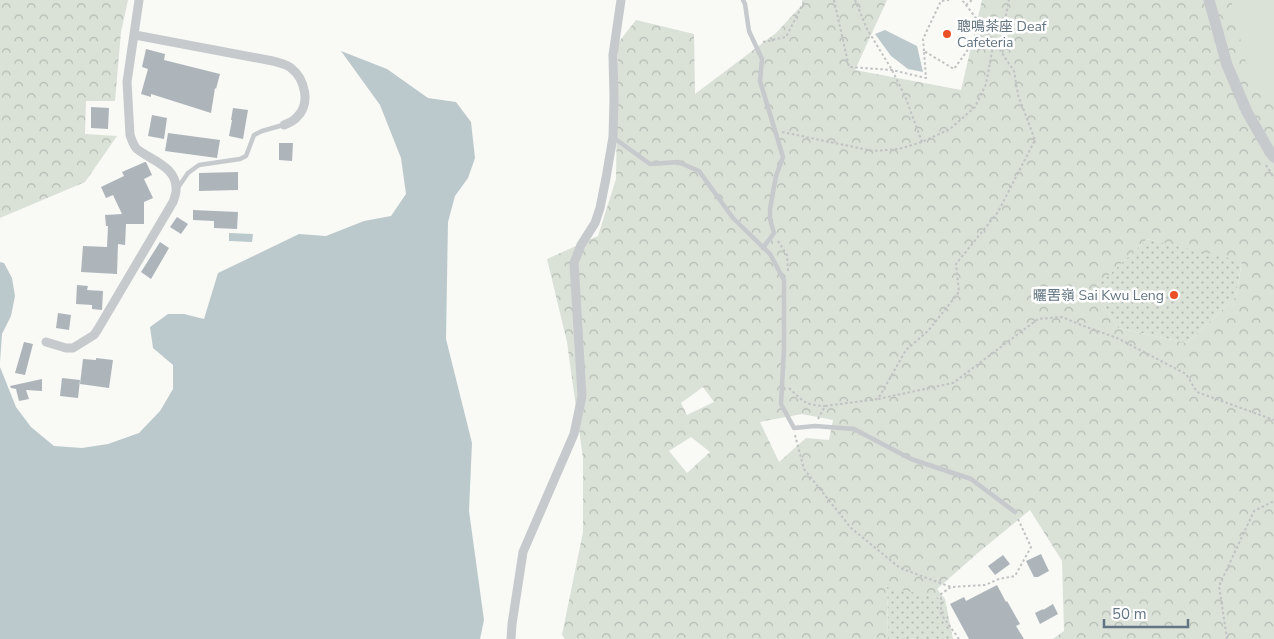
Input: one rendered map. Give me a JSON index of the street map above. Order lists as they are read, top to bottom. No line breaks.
{"places":["聰鳴茶座 Deaf Cafeteria","曬罟嶺 Sai Kwu Leng"],"scale_bar":"50 m"}
